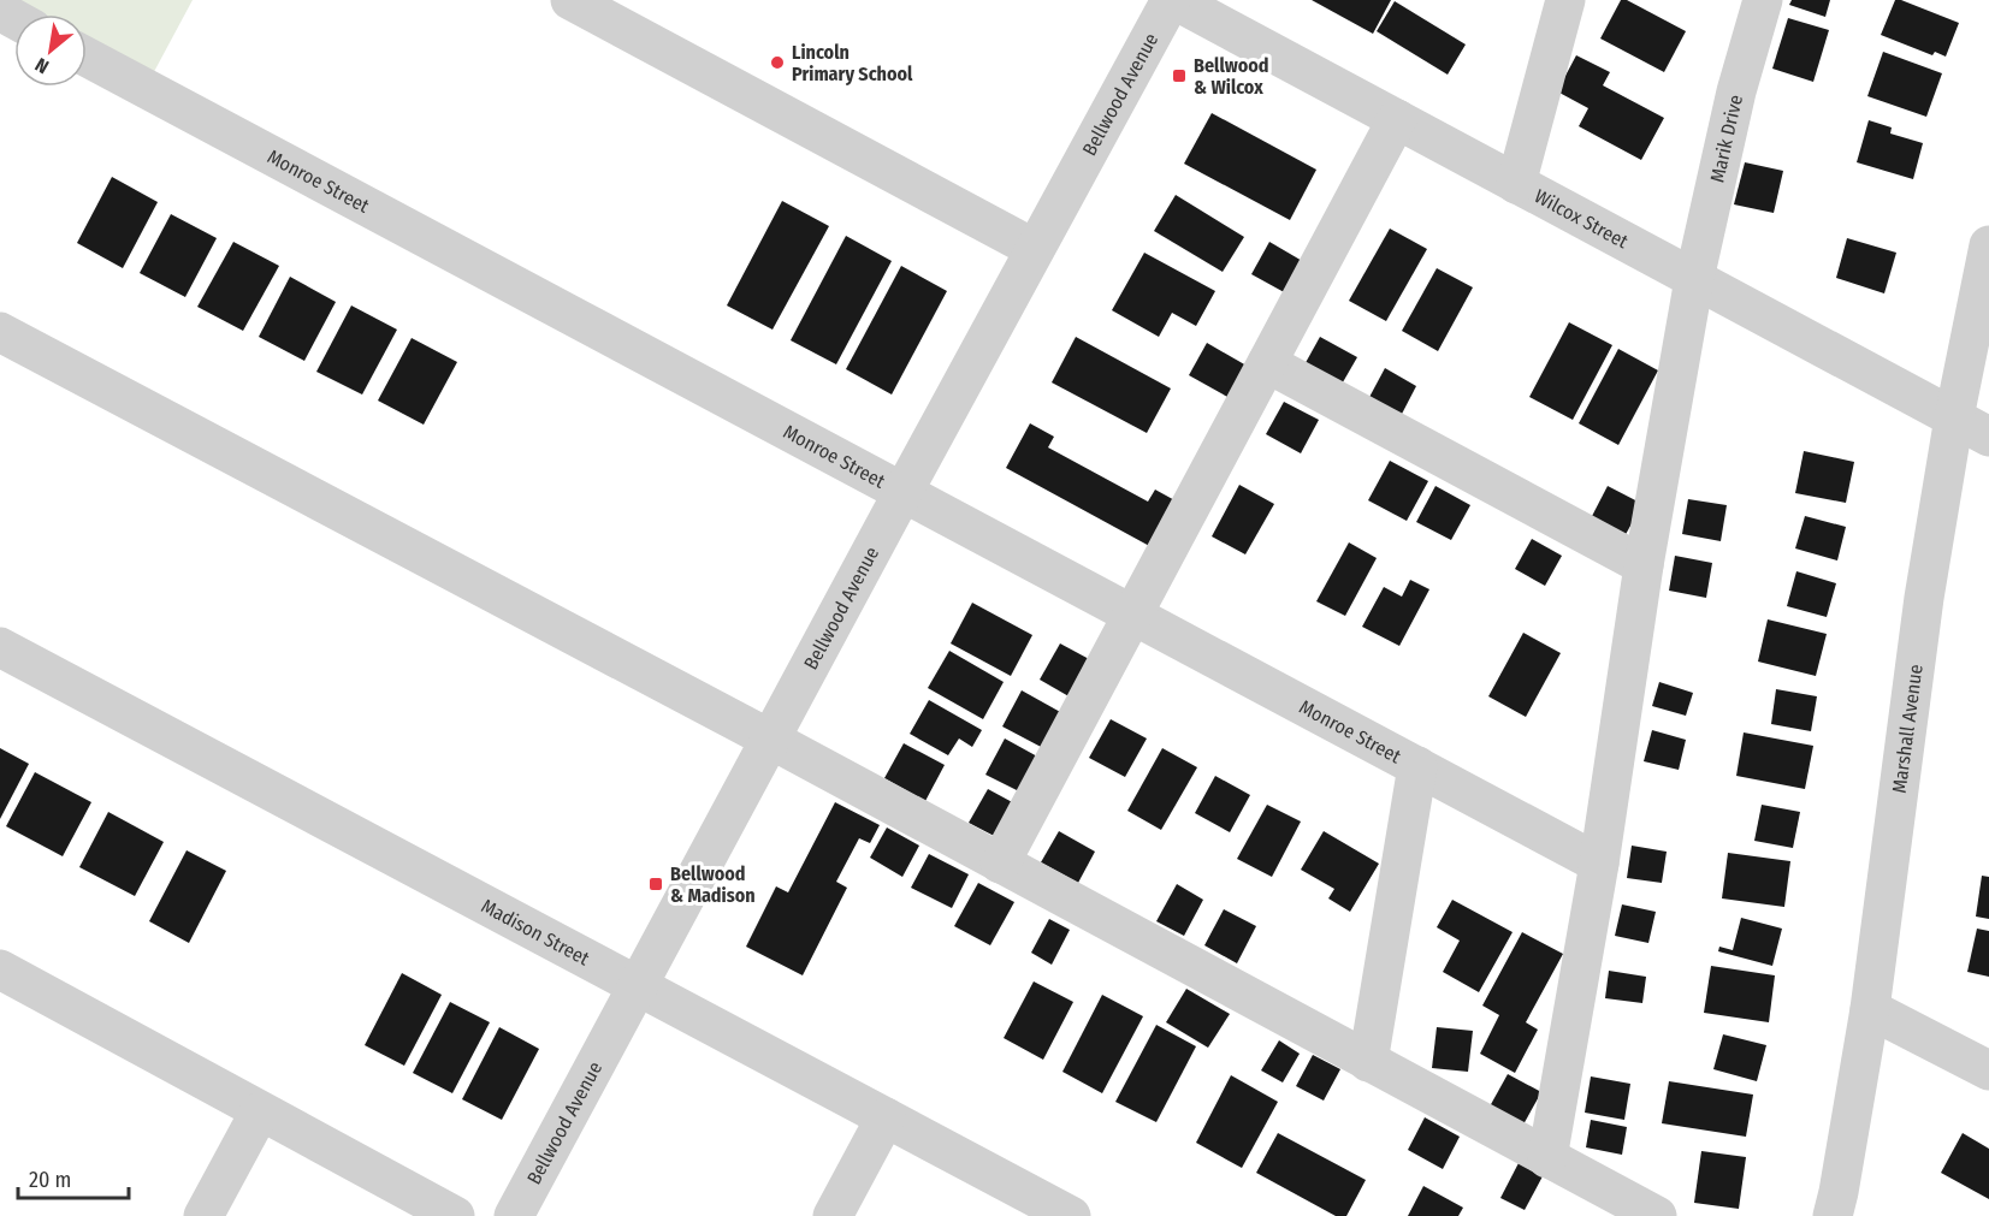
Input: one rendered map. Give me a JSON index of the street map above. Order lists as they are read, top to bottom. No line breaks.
{"streets":{"street":["Bellwood Avenue","Marik Drive","Monroe Street","Wilcox Street","Marshall Avenue","Madison Street"]},"crossings":[["Bellwood Avenue","Monroe Street"],["Bellwood Avenue","Wilcox Street"],["Bellwood Avenue","Madison Street"],["Marik Drive","Monroe Street"],["Marik Drive","Wilcox Street"],["Wilcox Street","Marshall Avenue"]],"places":{"other":["Lincoln Primary School"],"transit":["Bellwood & Wilcox","Bellwood & Madison"]},"scale_bar":"20 m","north":"bottom left"}
